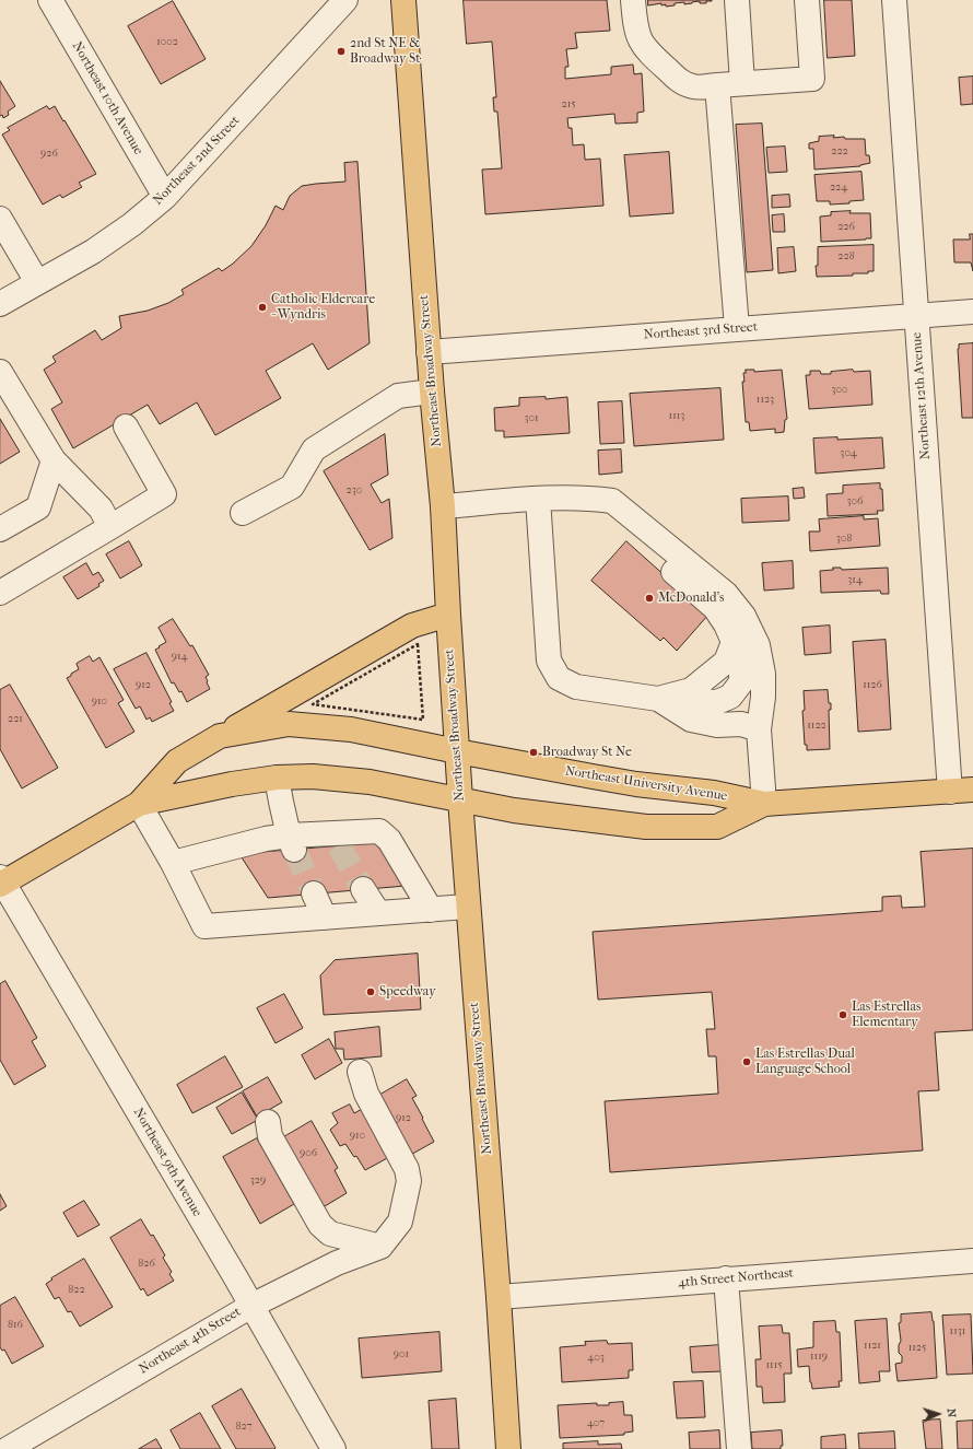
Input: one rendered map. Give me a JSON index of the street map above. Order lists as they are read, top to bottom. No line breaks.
{"streets":{"main road":["Northeast Broadway Street","Northeast University Avenue"],"street":["Northeast 10th Avenue","Northeast 2nd Street","Northeast 3rd Street","Northeast 12th Avenue","Northeast 9th Avenue","4th Street Northeast","Northeast 4th Street"]},"crossings":[["Northeast 10th Avenue","Northeast 2nd Street"],["Northeast 3rd Street","Northeast Broadway Street"],["Northeast 3rd Street","Northeast 12th Avenue"],["Northeast Broadway Street","Northeast University Avenue"],["Northeast Broadway Street","4th Street Northeast"],["Northeast 12th Avenue","Northeast University Avenue"],["Northeast University Avenue","Northeast 9th Avenue"],["Northeast 9th Avenue","Northeast 4th Street"]],"places":["2nd St NE & Broadway St","Catholic Eldercare - Wyndris","McDonald's","Broadway St Ne","Speedway","Las Estrellas Elementary","Las Estrellas Dual Language School"],"house_numbers":["1002","215","222","926","224","226","228","300","1123","1113","301","304","230","306","308","314","914","912","1126","910","221","1122","912","910","906","329","826","822","816","1131","1121","1125","901","1119","403","1115","407","827"],"north":"right"}
